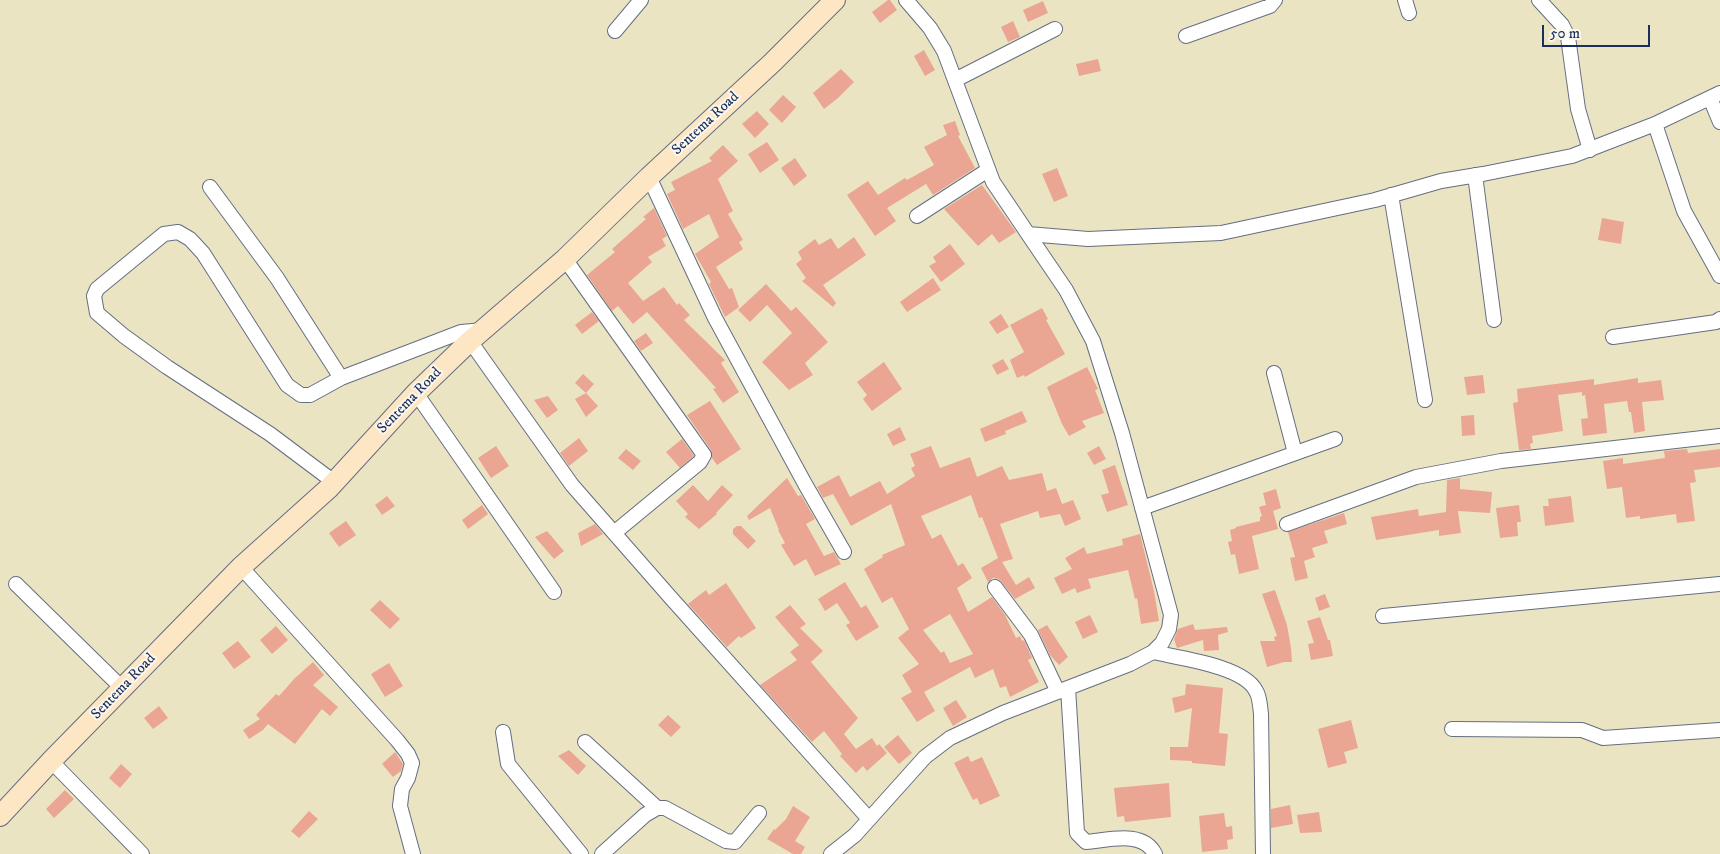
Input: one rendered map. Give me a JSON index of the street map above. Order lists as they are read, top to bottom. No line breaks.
{"streets":{"main road":["Sentema Road"]},"scale_bar":"50 m"}
